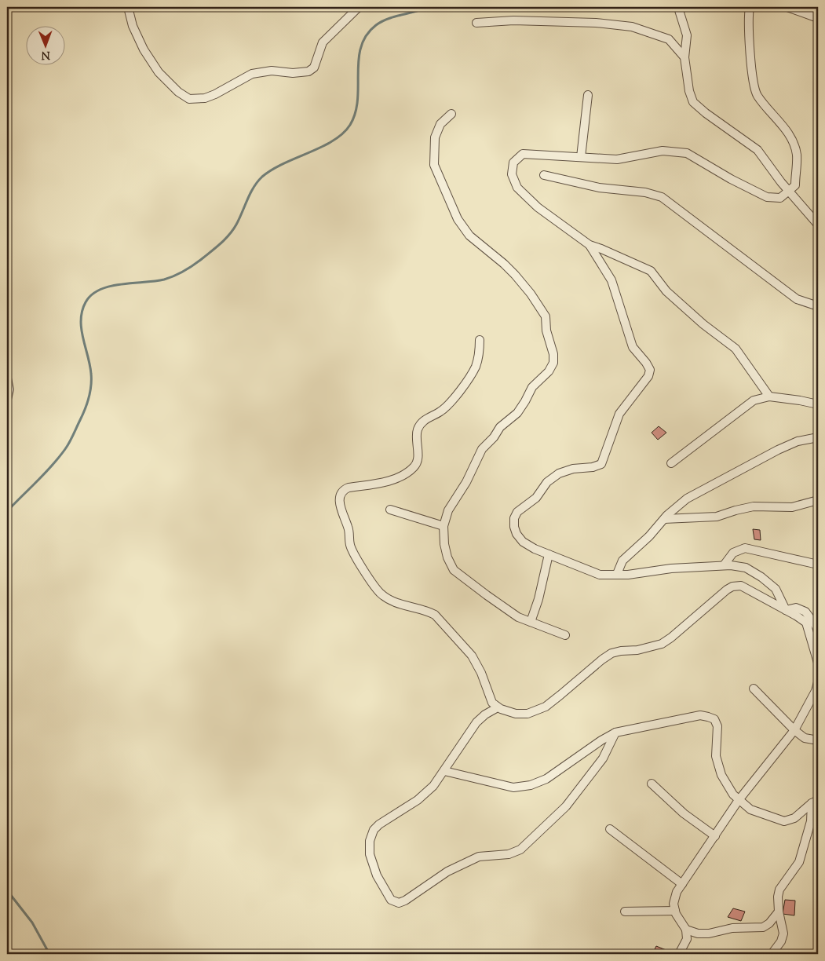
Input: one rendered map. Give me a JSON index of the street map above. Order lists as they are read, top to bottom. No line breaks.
{"north":"bottom"}
